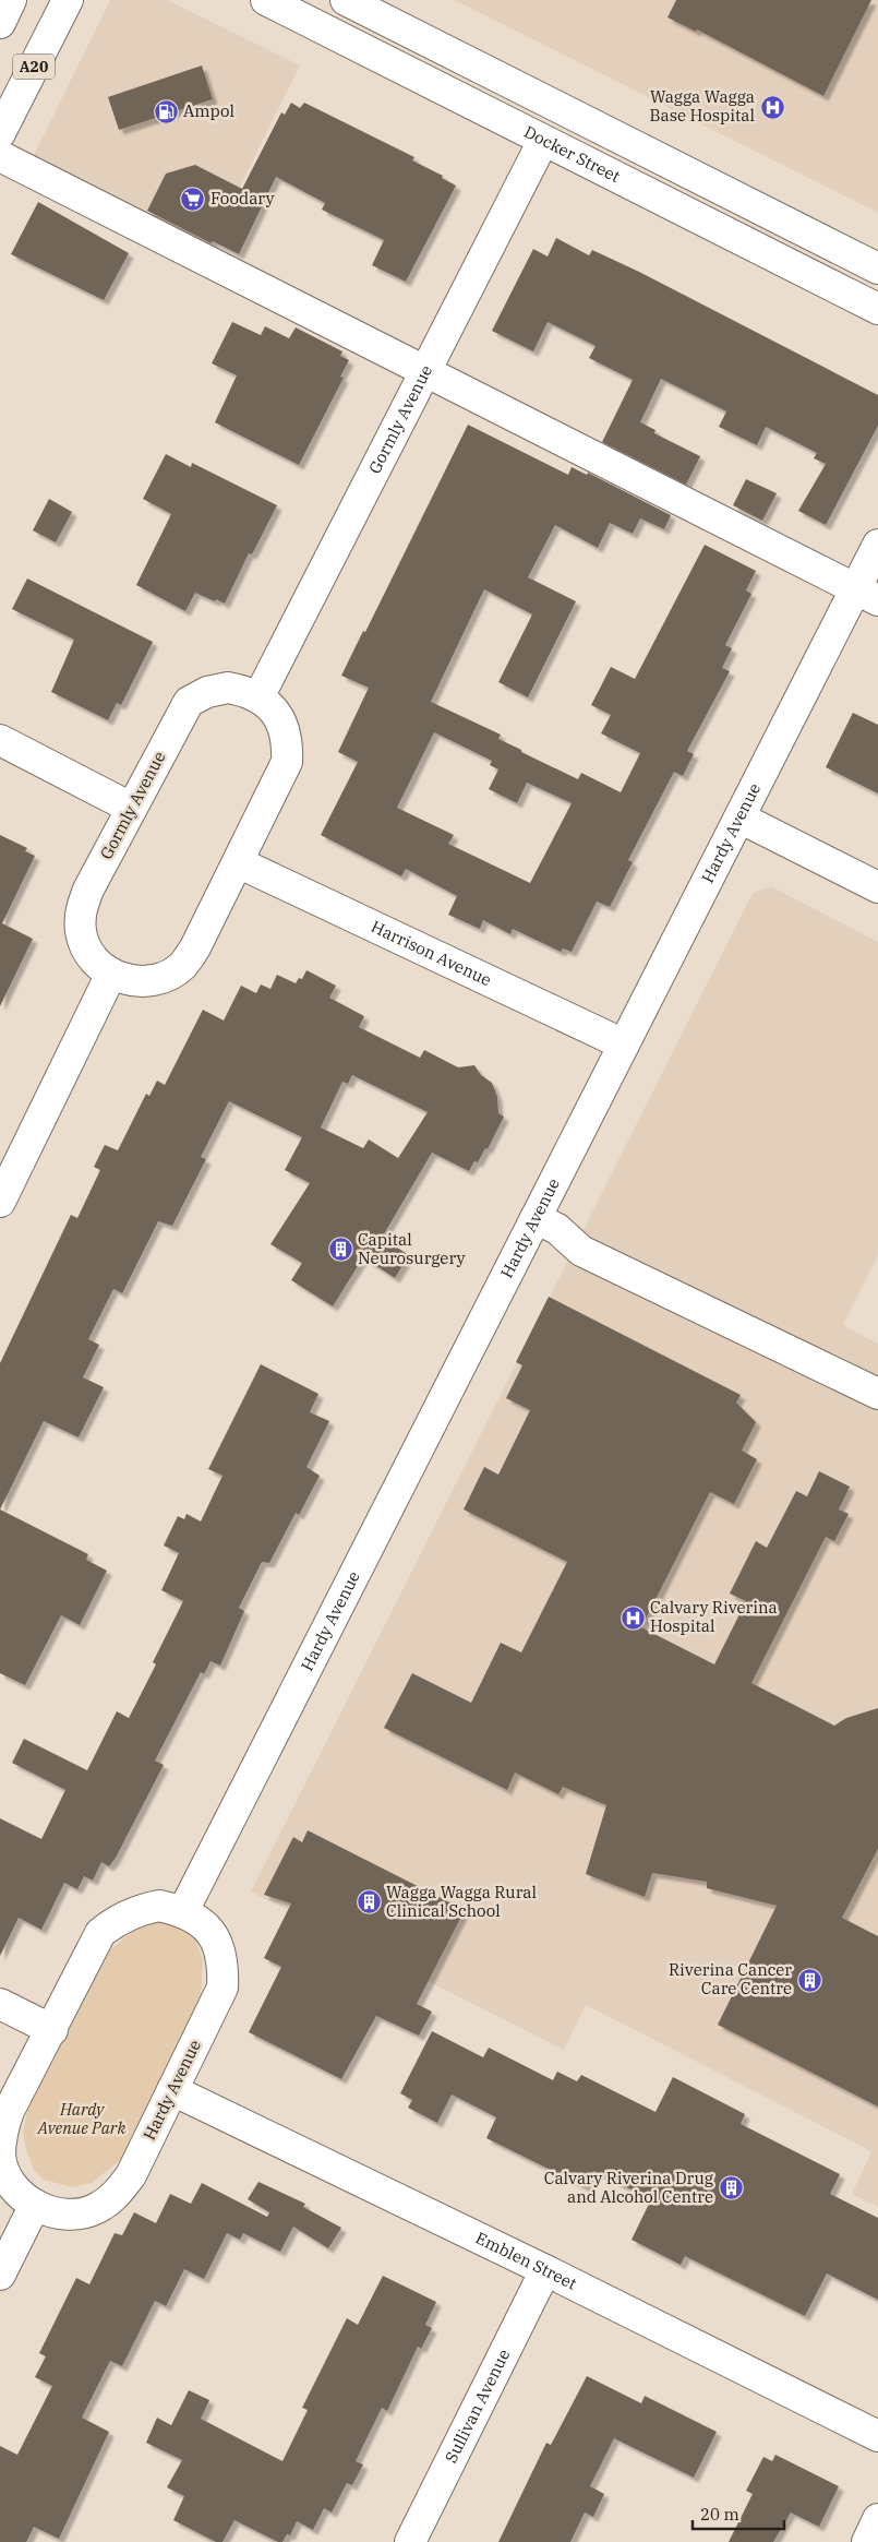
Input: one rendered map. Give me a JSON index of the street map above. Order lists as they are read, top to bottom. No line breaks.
{"streets":{"main road":["A20","Docker Street","Gormly Avenue","Hardy Avenue","Harrison Avenue","Emblen Street","Sullivan Avenue"]},"crossings":[["Docker Street","Gormly Avenue"],["Gormly Avenue","Harrison Avenue"],["Hardy Avenue","Harrison Avenue"],["Hardy Avenue","Emblen Street"],["Emblen Street","Sullivan Avenue"]],"parks":["Hardy Avenue Park"],"places":{"hospital":["Wagga Wagga Base Hospital","Calvary Riverina Hospital"],"fuel station":["Ampol"],"supermarket":["Foodary"],"building":["Capital Neurosurgery","Wagga Wagga Rural Clinical School","Riverina Cancer Care Centre","Calvary Riverina Drug and Alcohol Centre"]},"scale_bar":"20 m"}
